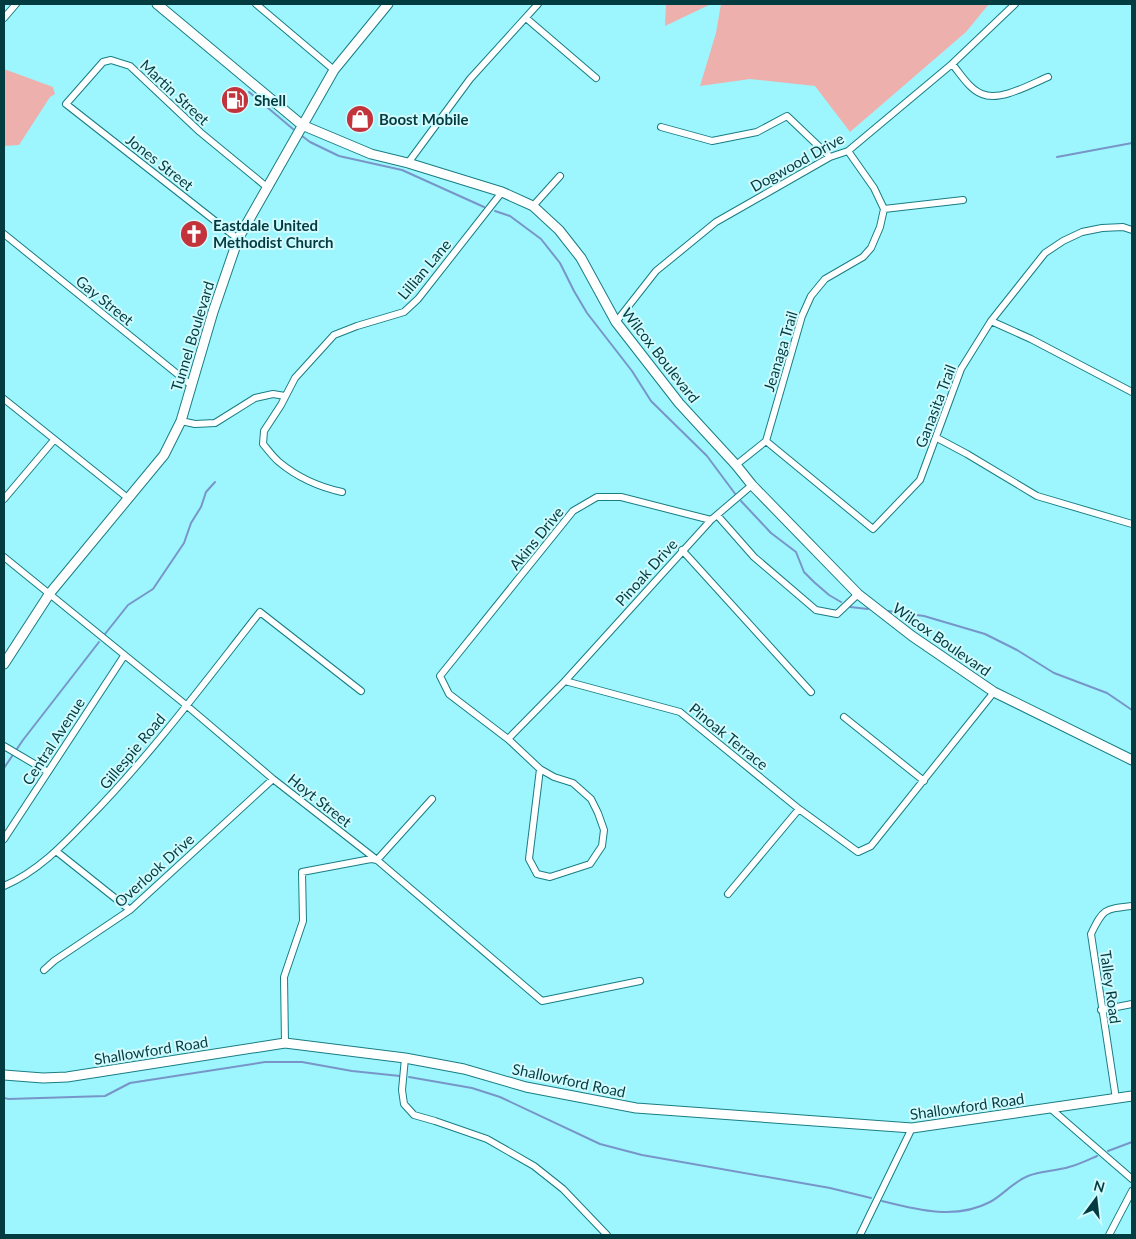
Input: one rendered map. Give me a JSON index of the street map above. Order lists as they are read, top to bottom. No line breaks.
{"streets":{"main road":["Tunnel Boulevard","Wilcox Boulevard","Shallowford Road"],"street":["Martin Street","Jones Street","Dogwood Drive","Lillian Lane","Gay Street","Jeanaga Trail","Ganasita Trail","Akins Drive","Pinoak Drive","Pinoak Terrace","Central Avenue","Gillespie Road","Hoyt Street","Overlook Drive","Talley Road"]},"crossings":[["Martin Street","Jones Street"],["Martin Street","Tunnel Boulevard"],["Jones Street","Tunnel Boulevard"],["Dogwood Drive","Wilcox Boulevard"],["Lillian Lane","Wilcox Boulevard"],["Gay Street","Tunnel Boulevard"],["Tunnel Boulevard","Wilcox Boulevard"],["Tunnel Boulevard","Hoyt Street"],["Jeanaga Trail","Ganasita Trail"],["Wilcox Boulevard","Pinoak Drive"],["Akins Drive","Pinoak Drive"],["Pinoak Drive","Pinoak Terrace"],["Central Avenue","Hoyt Street"],["Gillespie Road","Hoyt Street"],["Hoyt Street","Overlook Drive"],["Talley Road","Shallowford Road"]],"places":{"fuel station":["Shell"],"shop":["Boost Mobile"],"church":["Eastdale United Methodist Church"]},"north":"top"}
